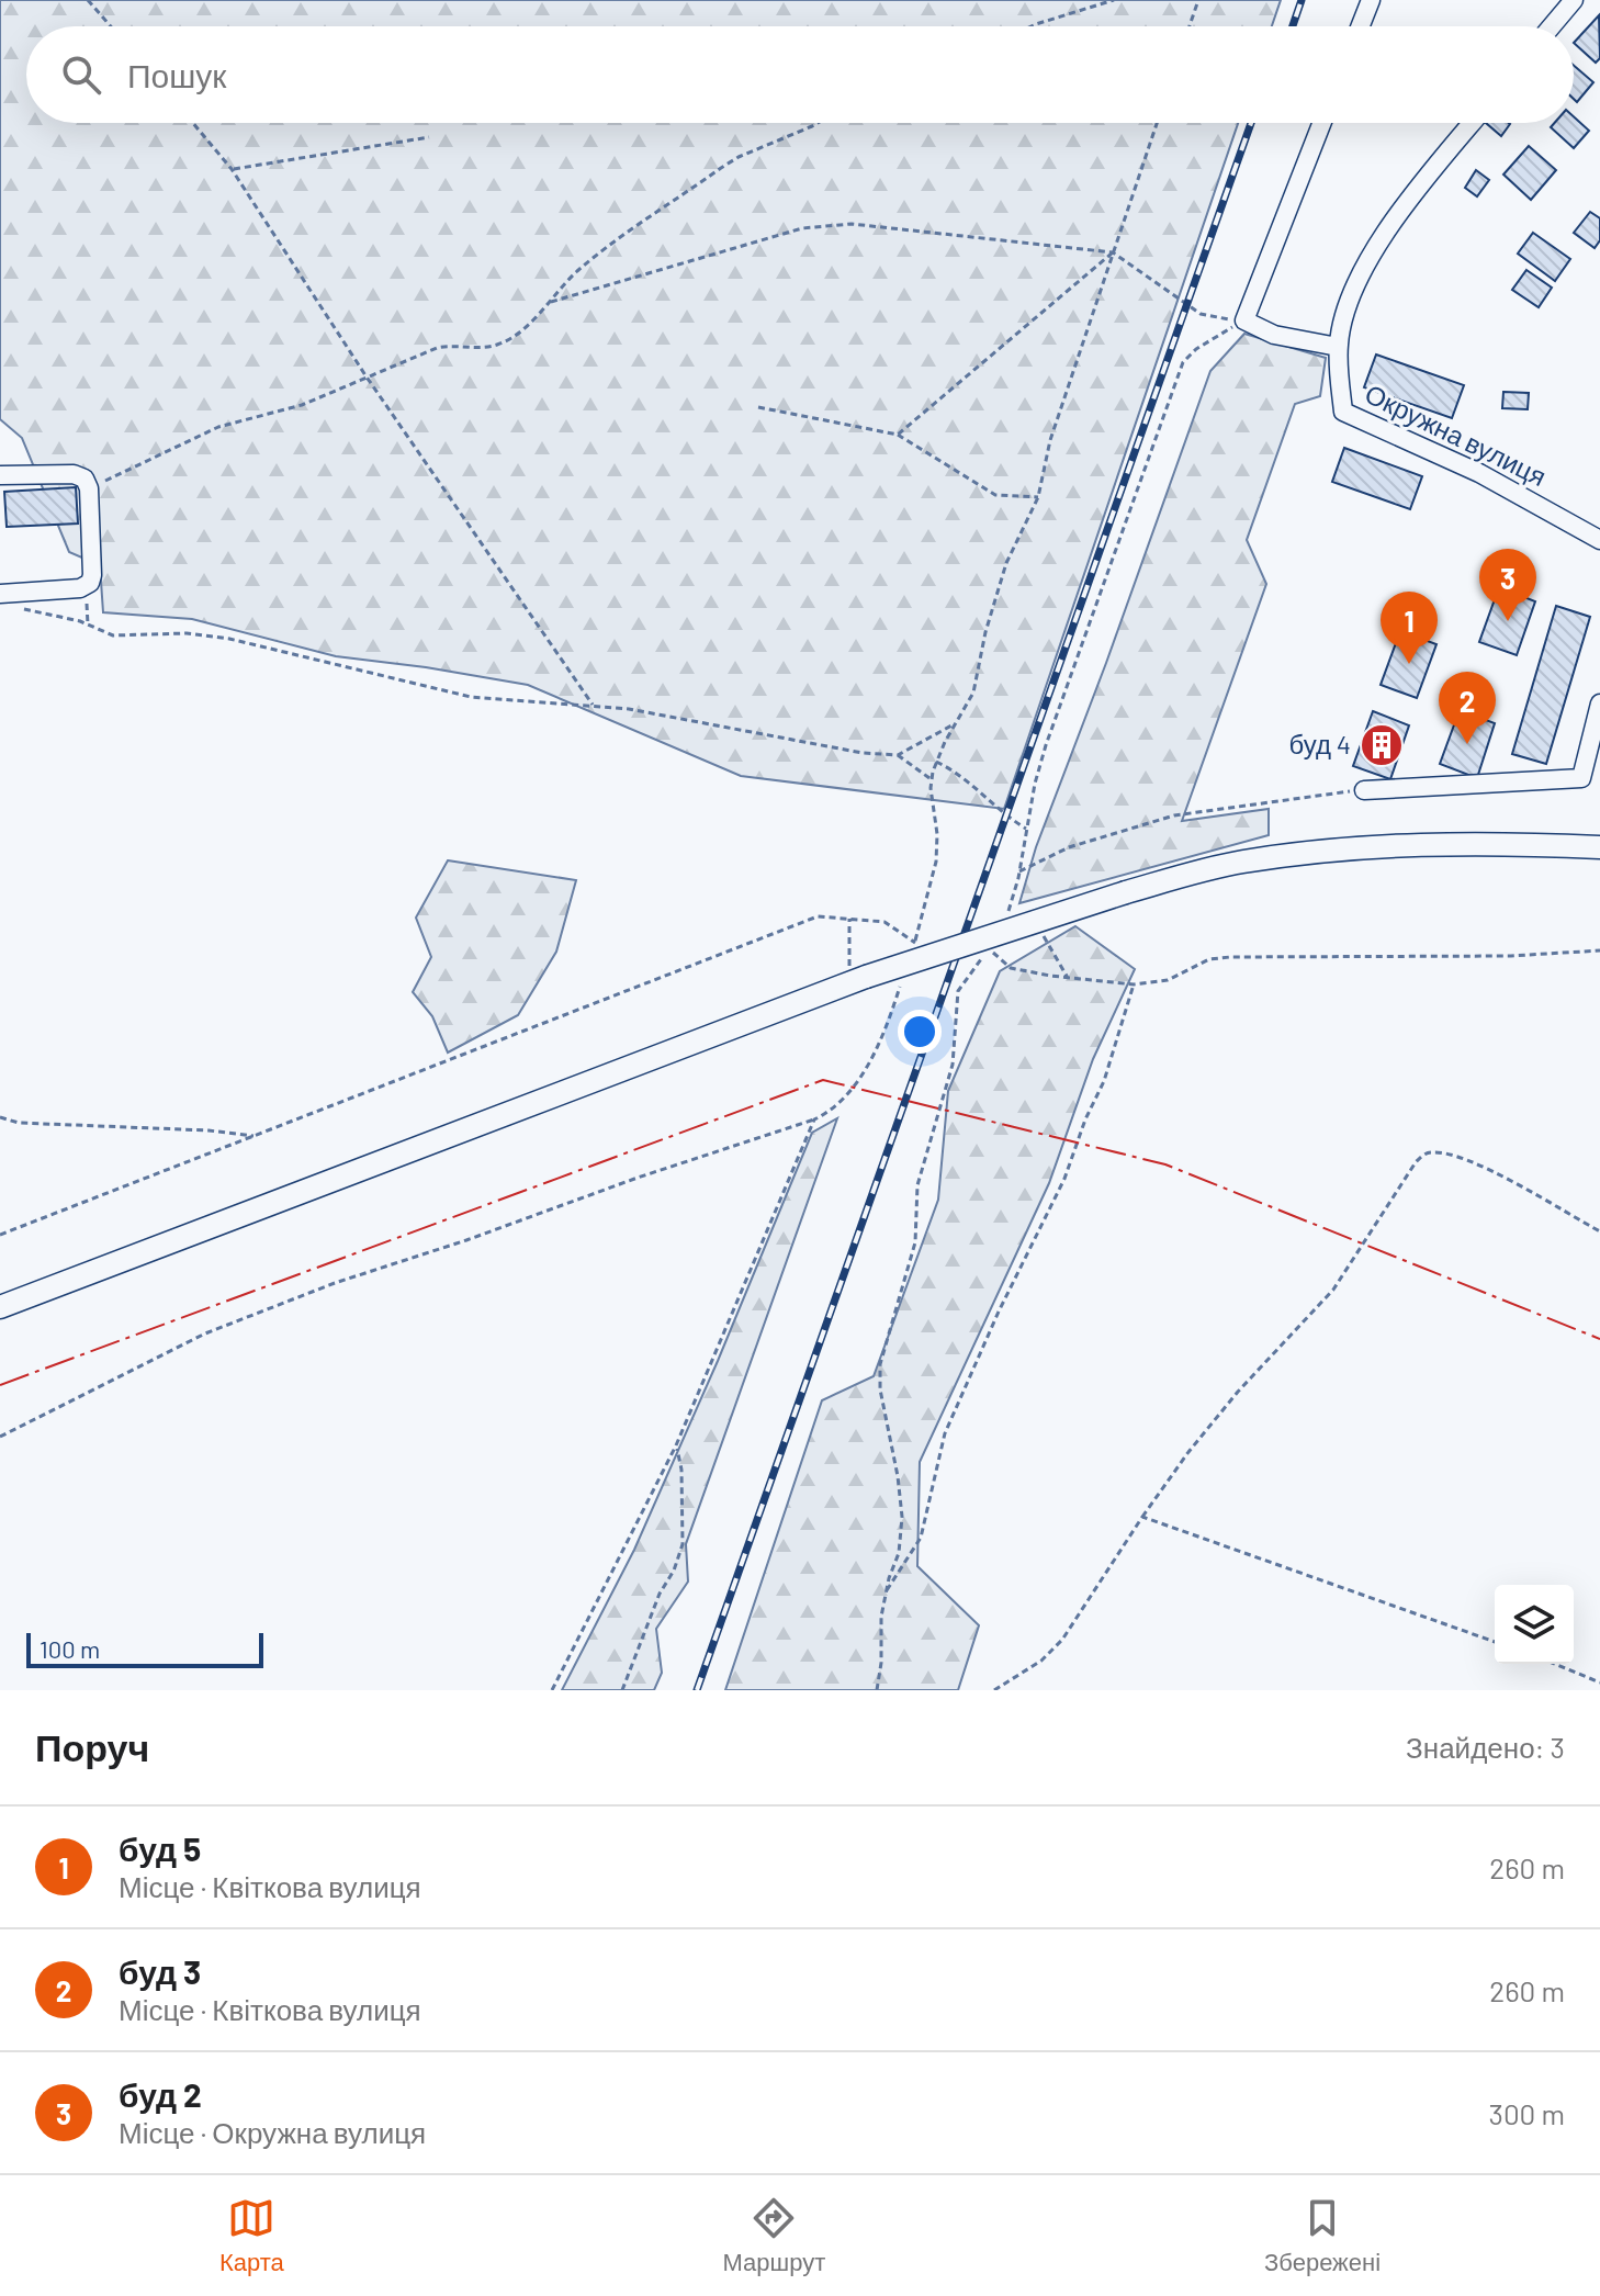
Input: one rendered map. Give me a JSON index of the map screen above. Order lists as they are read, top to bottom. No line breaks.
{"streets":{"street":["Окружна вулиця"]},"places":{"building":["буд 4"]},"scale_bar":"100 m","page":{"search":"Пошук","pins":["3","1","2"],"scale":"100 m","heading":["Поруч","Знайдено: 3"],"list":[{"mark":"1","name":"буд 5","note":"Місце · Квіткова вулиця","value":"260 m"},{"mark":"2","name":"буд 3","note":"Місце · Квіткова вулиця","value":"260 m"},{"mark":"3","name":"буд 2","note":"Місце · Окружна вулиця","value":"300 m"}],"nav":["Карта","Маршрут","Збережені"]}}
